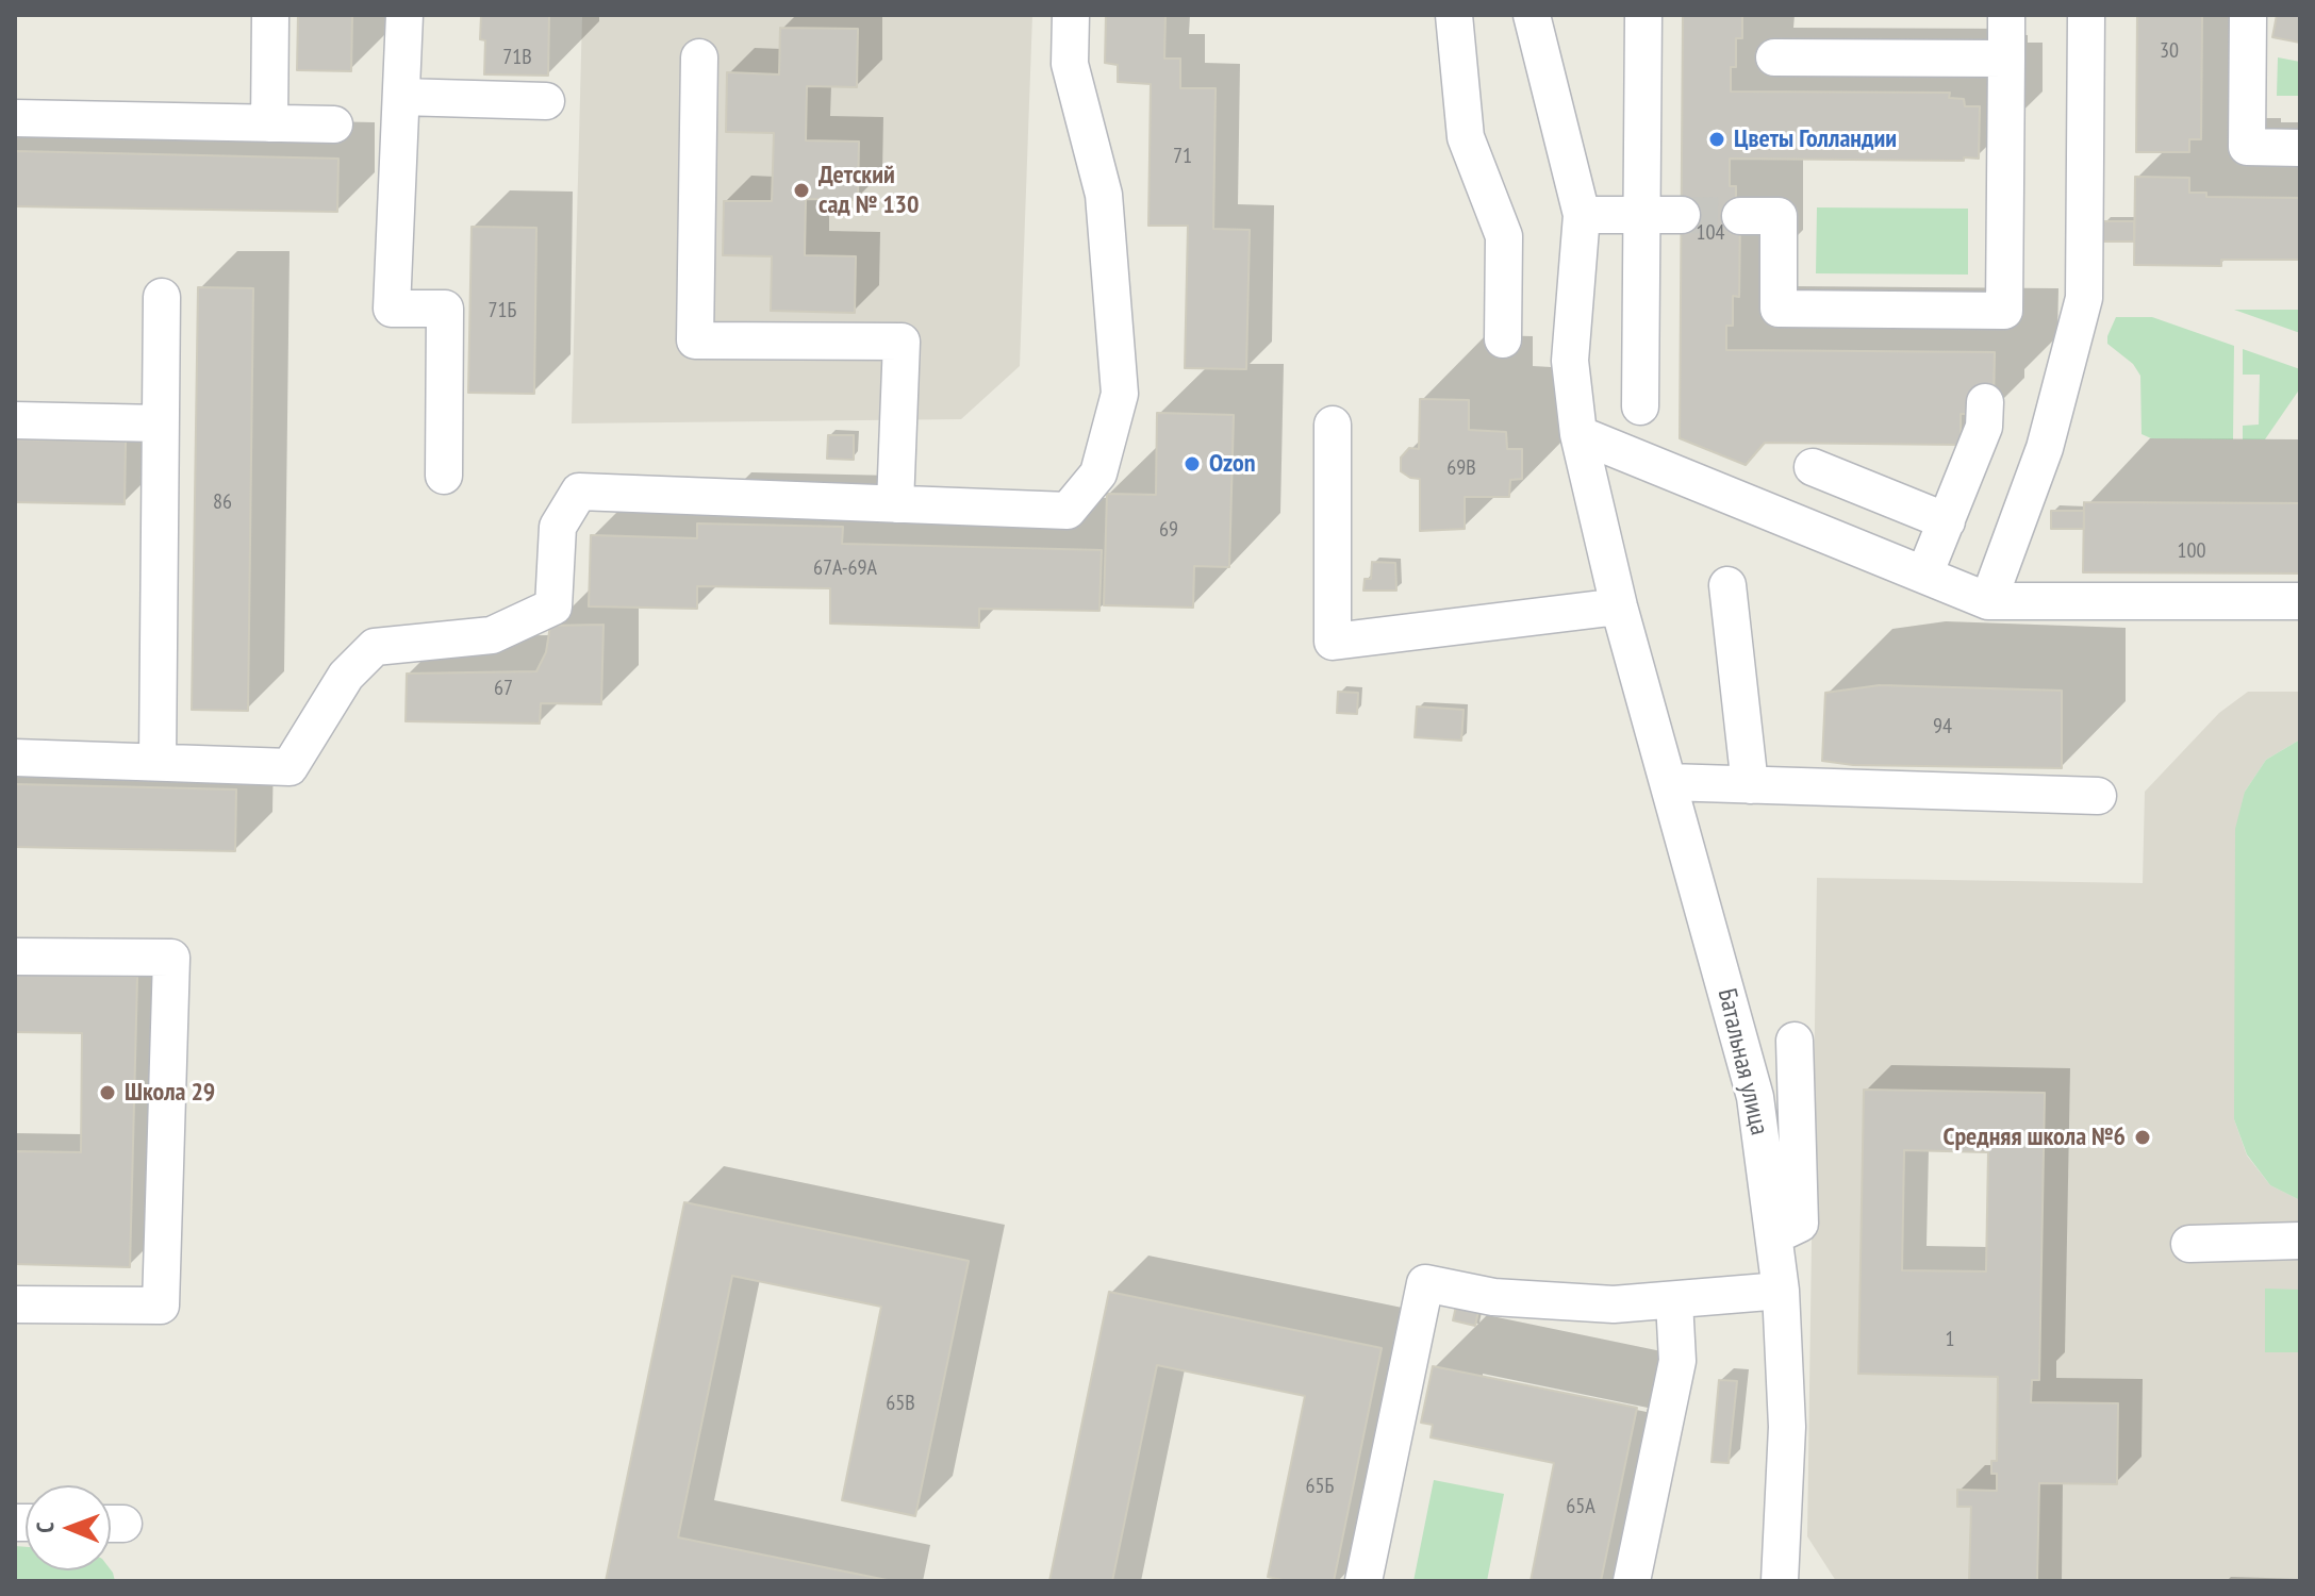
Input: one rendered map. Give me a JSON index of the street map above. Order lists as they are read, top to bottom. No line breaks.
{"streets":{"street":["Батальная улица"]},"places":["Цветы Голландии","Детский сад № 130","Ozon","Школа 29","Средняя школа №6"],"house_numbers":["30","71В","71","104","71Б","69В","86","69","100","67А-69А","67","94","1","65В","65Б","65А"],"north":"left"}
